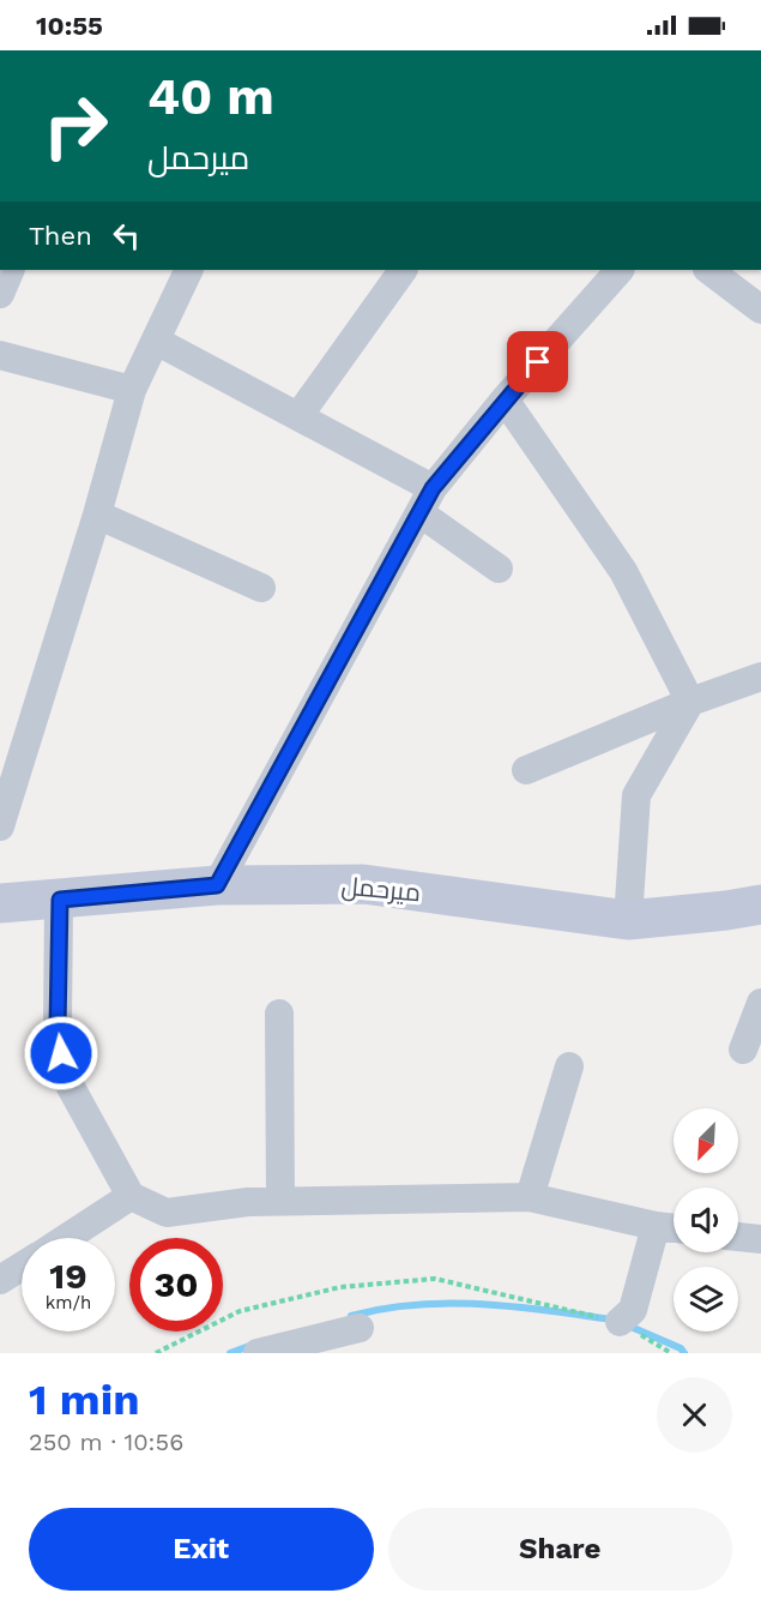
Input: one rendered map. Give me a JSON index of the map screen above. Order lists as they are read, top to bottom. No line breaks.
{"streets":{"street":["میرحمل"]},"north":"bottom left","page":{"status":"10:55","turn":["40 m","میرحمل"],"then":"Then","speed":"19 km/h","limit":"30","heading":["1 min","250 m · 10:56"],"buttons":["Exit","Share"]}}
